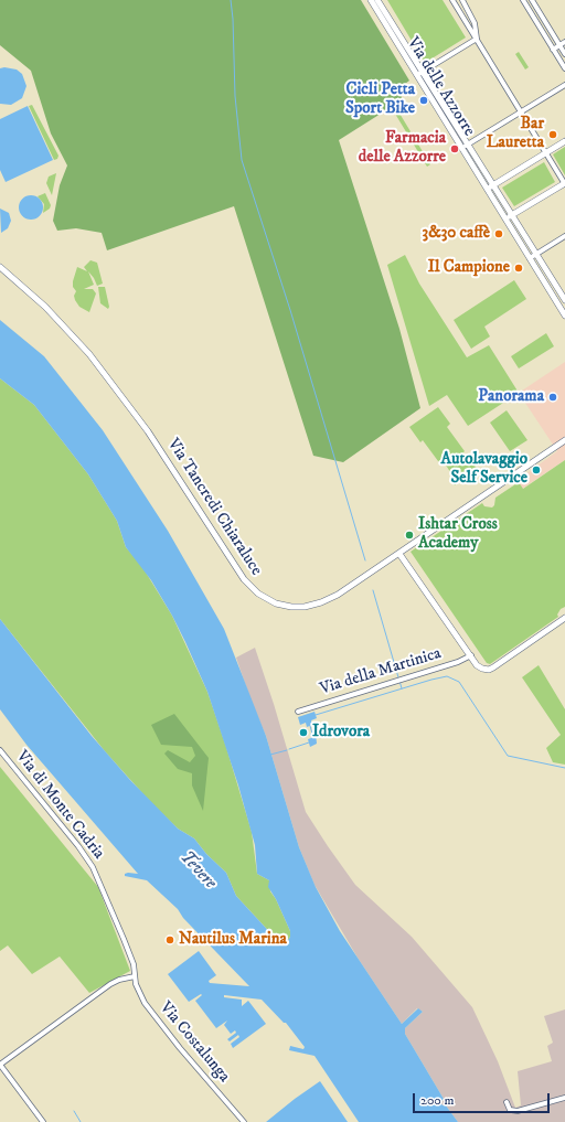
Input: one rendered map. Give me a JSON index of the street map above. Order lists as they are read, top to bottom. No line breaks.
{"streets":{"street":["Via delle Azzorre","Via Tancredi Chiaraluce","Via della Martinica","Via di Monte Cadria","Via Costalunga"]},"crossings":[["Via Tancredi Chiaraluce","Via della Martinica"],["Via di Monte Cadria","Via Costalunga"]],"water":["Tevere"],"places":["Cicli Petta Sport Bike","Bar Lauretta","Farmacia delle Azzorre","3&30 caffè","Il Campione","Panorama","Autolavaggio Self Service","Ishtar Cross Academy","Idrovora","Nautilus Marina"],"scale_bar":"200 m"}
